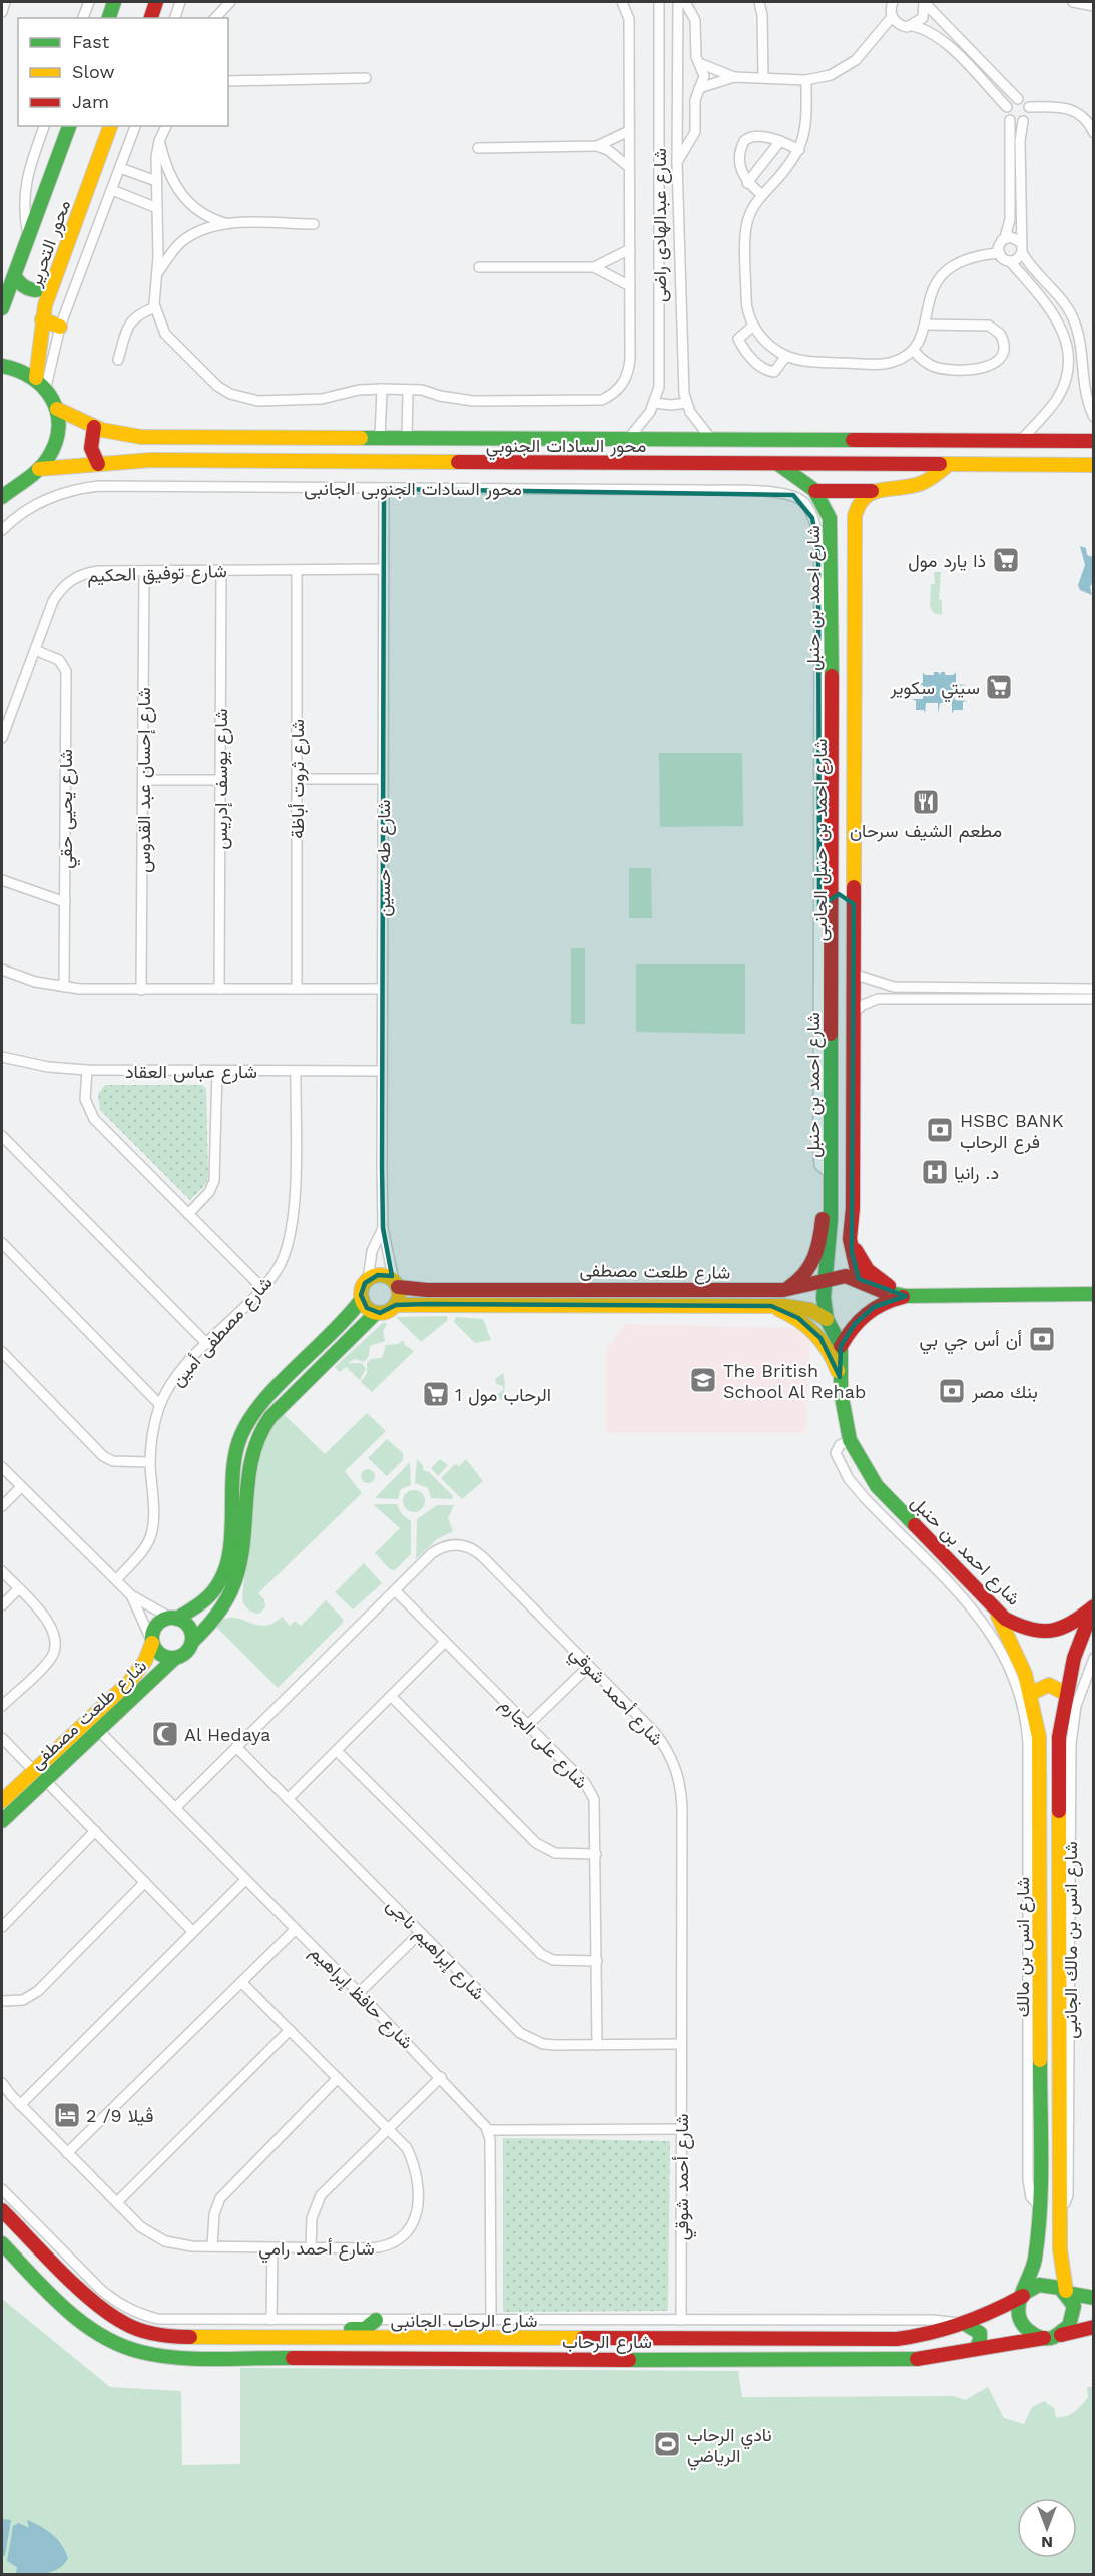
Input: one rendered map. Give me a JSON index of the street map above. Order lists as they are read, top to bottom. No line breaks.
{"streets":{"street":["شارع عبدالهادى راضى","محور التحرير","محور السادات الجنوبي","محور السادات الجنوبى الجانبى","شارع توفيق الحكيم","شارع احمد بن حنبل","شارع يوسف إدريس","شارع ثروت أباظة","شارع إحسان عبد القدوس","شارع يحيى حقي","شارع احمد بن حنبل الجانبى","شارع طه حسين","شارع عباس العقاد","شارع طلعت مصطفى","شارع مصطفى أمين","شارع أحمد شوقي","شارع على الجارم","شارع انس بن مالك الجانبى","شارع انس بن مالك","شارع إبراهيم ناجى","شارع حافظ إبراهيم","شارع أحمد رامي","شارع الرحاب الجانبى","شارع الرحاب"]},"crossings":[["شارع عبدالهادى راضى","محور السادات الجنوبي"],["محور السادات الجنوبي","شارع احمد بن حنبل"],["محور السادات الجنوبى الجانبى","شارع احمد بن حنبل الجانبى"],["محور السادات الجنوبى الجانبى","شارع طه حسين"],["شارع توفيق الحكيم","شارع يوسف إدريس"],["شارع توفيق الحكيم","شارع ثروت أباظة"],["شارع توفيق الحكيم","شارع إحسان عبد القدوس"],["شارع توفيق الحكيم","شارع يحيى حقي"],["شارع توفيق الحكيم","شارع طه حسين"],["شارع احمد بن حنبل","شارع احمد بن حنبل الجانبى"],["شارع احمد بن حنبل","شارع طلعت مصطفى"],["شارع احمد بن حنبل","شارع انس بن مالك"],["شارع طه حسين","شارع عباس العقاد"],["شارع طه حسين","شارع طلعت مصطفى"],["شارع عباس العقاد","شارع مصطفى أمين"],["شارع طلعت مصطفى","شارع حافظ إبراهيم"],["شارع أحمد شوقي","شارع على الجارم"],["شارع أحمد شوقي","شارع إبراهيم ناجى"],["شارع أحمد شوقي","شارع حافظ إبراهيم"],["شارع أحمد شوقي","شارع الرحاب الجانبى"],["شارع على الجارم","شارع إبراهيم ناجى"],["شارع انس بن مالك الجانبى","شارع انس بن مالك"],["شارع انس بن مالك","شارع الرحاب"],["شارع الرحاب الجانبى","شارع الرحاب"]],"places":{"supermarket":["ذا يارد مول","سيتي سكوير","الرحاب مول 1"],"restaurant":["مطعم الشيف سرحان"],"bank":["HSBC BANK فرع الرحاب","أن أس جي بي","بنك مصر"],"hospital":["د. رانيا"],"school or university":["The British School Al Rehab"],"mosque":["Al Hedaya"],"hotel":["ڤيلا 9/ 2"],"sports":["نادي الرحاب الرياضي"]},"legend":["Fast","Slow","Jam"],"north":"bottom"}
